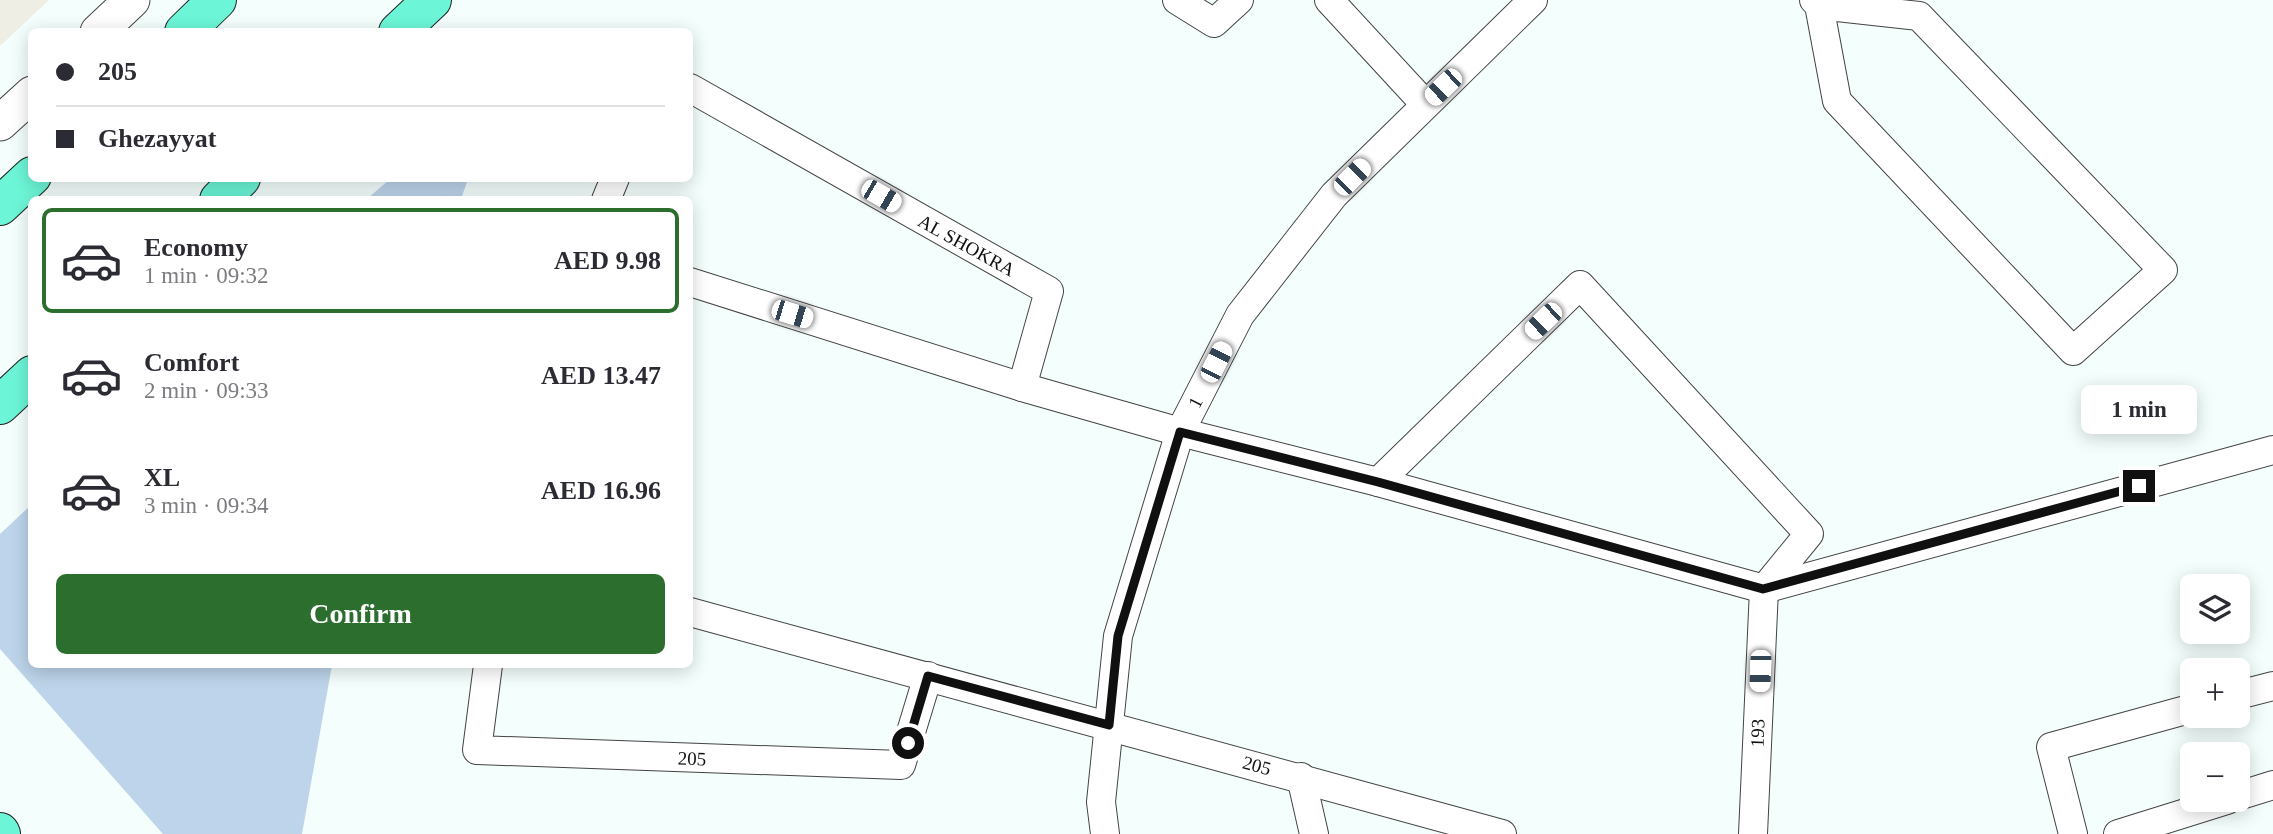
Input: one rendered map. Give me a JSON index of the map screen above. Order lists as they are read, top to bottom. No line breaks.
{"streets":{"street":["AL SHOKRA","1","193","205"]},"crossings":[["1","205"]],"page":{"banner":["205","Ghezayyat"],"list":[{"name":"Economy","note":"1 min · 09:32","value":"AED 9.98"},{"name":"Comfort","note":"2 min · 09:33","value":"AED 13.47"},{"name":"XL","note":"3 min · 09:34","value":"AED 16.96"}],"bubble":"1 min","buttons":"Confirm","map_buttons":["+","−"]}}
